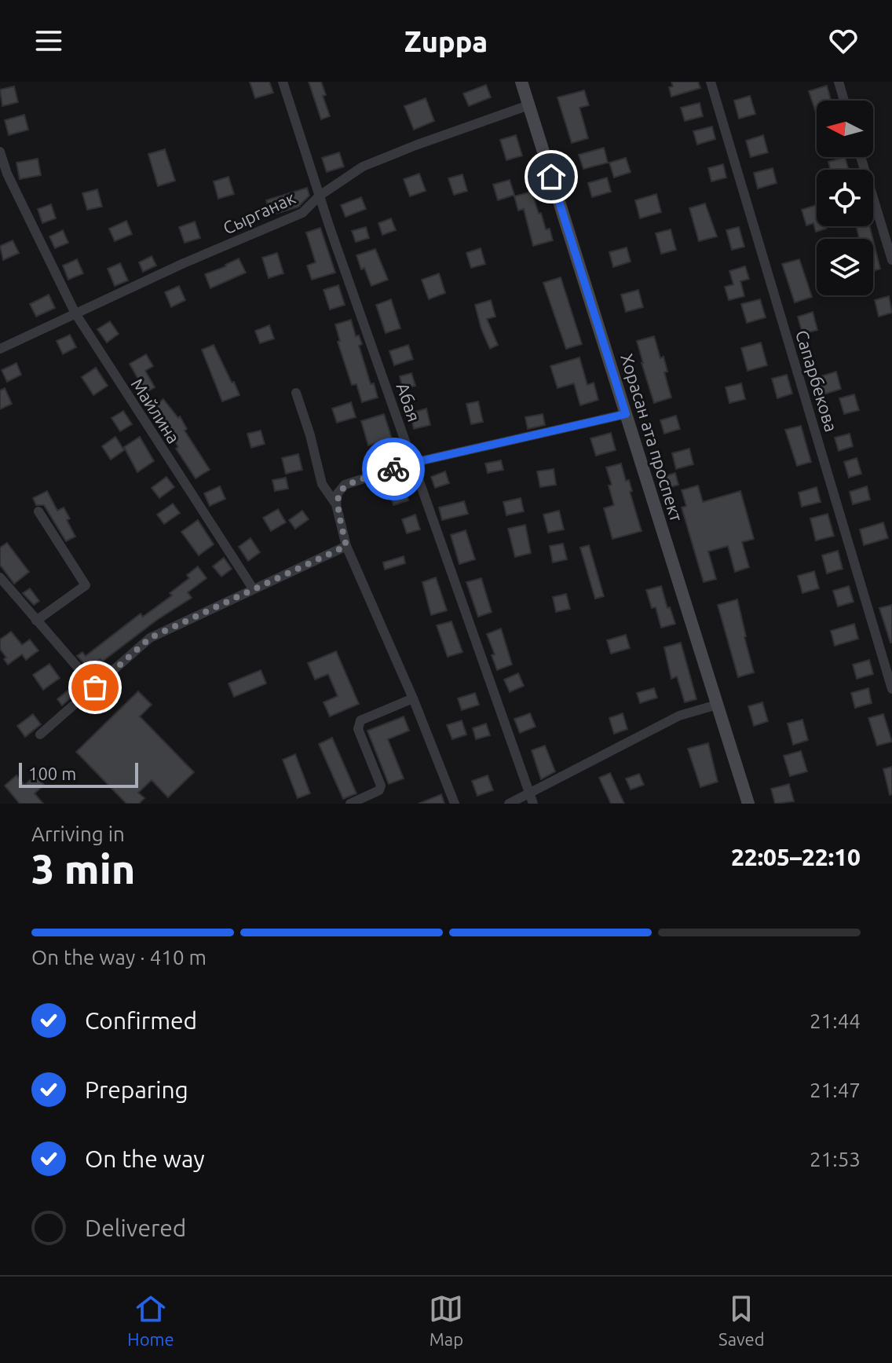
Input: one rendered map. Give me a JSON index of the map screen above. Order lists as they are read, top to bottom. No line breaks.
{"streets":{"main road":["Хорасан ата проспект"],"street":["Сырганак","Сапарбекова","Абая","Майлина"]},"crossings":[["Сырганак","Абая"],["Сырганак","Майлина"],["Сырганак","Хорасан ата проспект"]],"scale_bar":"100 m","north":"left","page":{"header":"Zuppa","scale":"100 m","heading":["3 min","Arriving in","22:05–22:10"],"bar":"On the way · 410 m","list":[["Confirmed","21:44"],["Preparing","21:47"],["On the way","21:53"],"Delivered"],"tabs":["Home","Map","Saved"]}}
